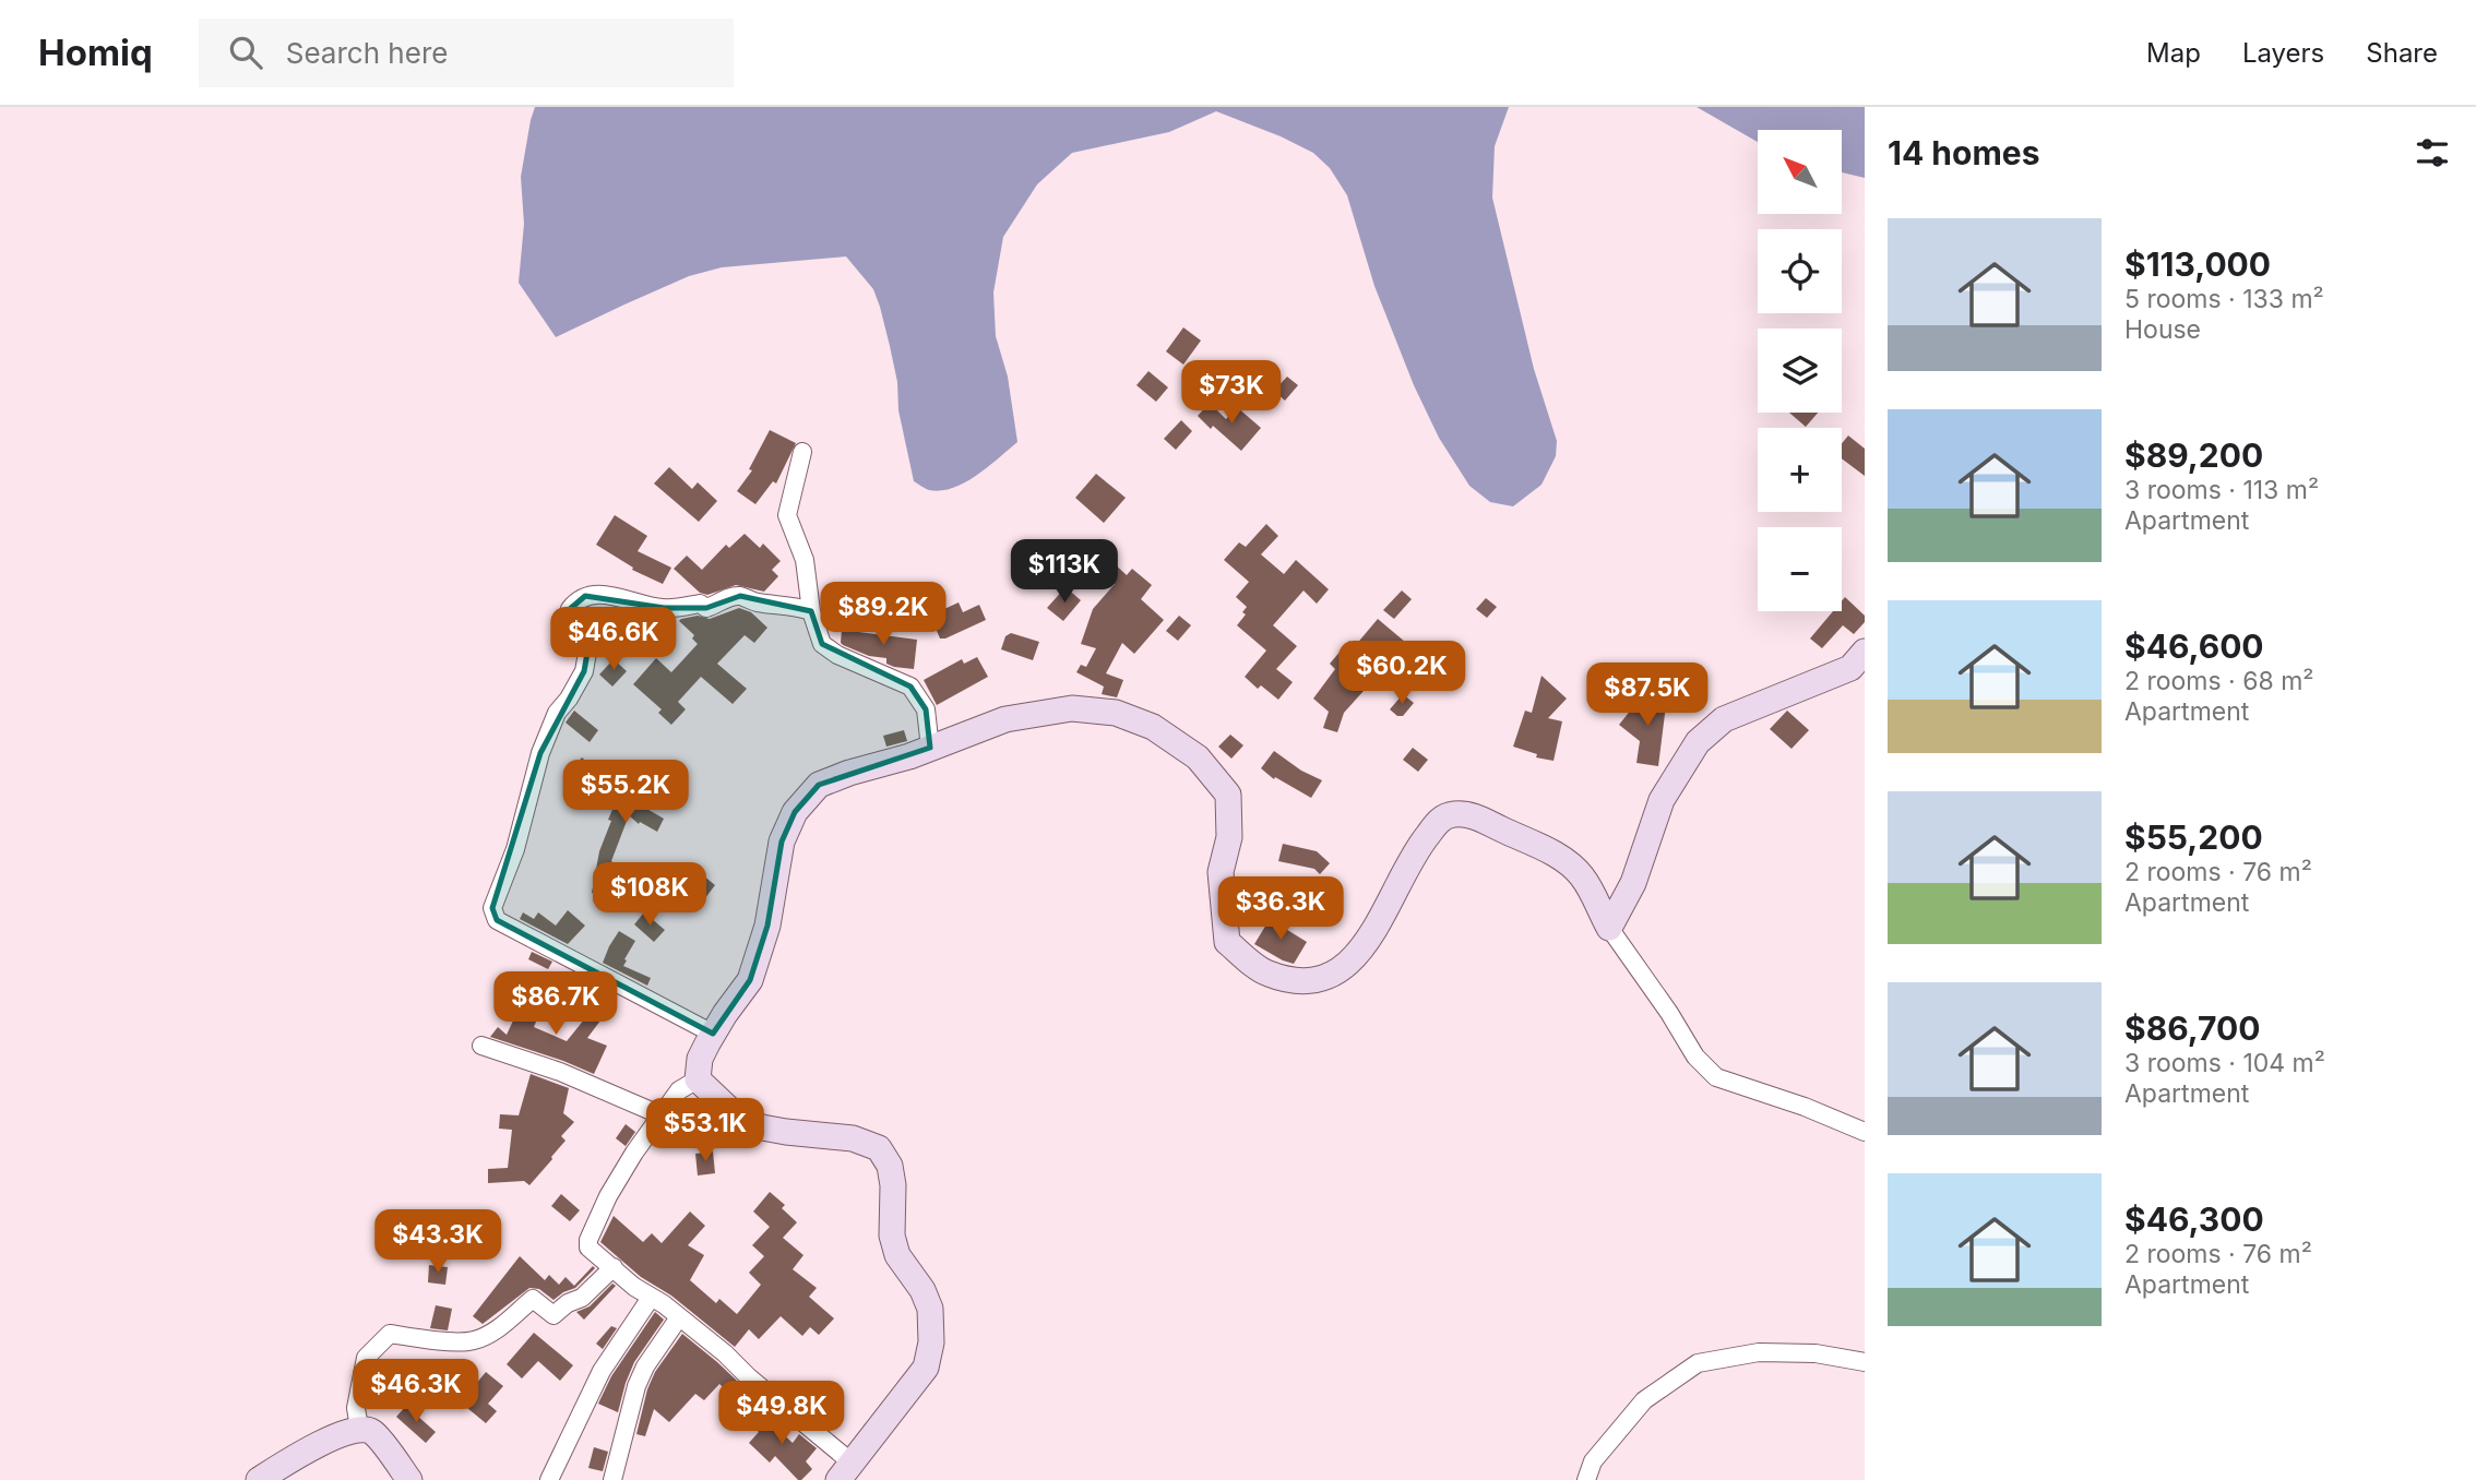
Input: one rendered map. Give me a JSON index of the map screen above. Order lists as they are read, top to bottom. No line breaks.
{"north":"top left","page":{"header":"Homiq","search":"Search here","nav":["Map","Layers","Share"],"heading":"14 homes","map_buttons":["+","−"],"list":[{"name":"$113,000","note":"5 rooms · 133 m² · House"},{"name":"$89,200","note":"3 rooms · 113 m² · Apartment"},{"name":"$46,600","note":"2 rooms · 68 m² · Apartment"},{"name":"$55,200","note":"2 rooms · 76 m² · Apartment"},{"name":"$86,700","note":"3 rooms · 104 m² · Apartment"},{"name":"$46,300","note":"2 rooms · 76 m² · Apartment"}],"price":["$73K","$113K","$89.2K","$46.6K","$60.2K","$87.5K","$55.2K","$108K","$36.3K","$86.7K","$53.1K","$43.3K","$46.3K","$49.8K"]}}
